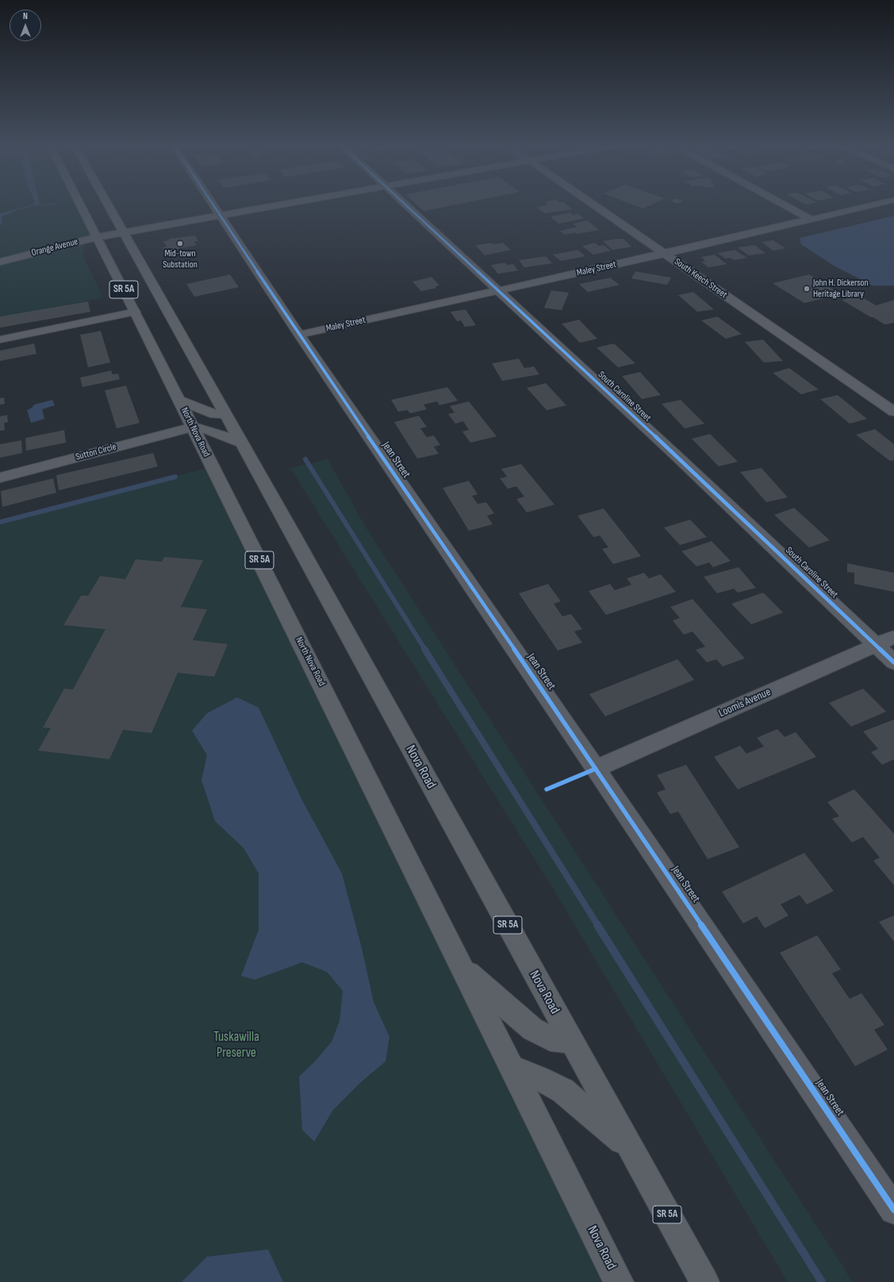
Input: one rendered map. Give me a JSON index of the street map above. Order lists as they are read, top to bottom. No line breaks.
{"streets":{"main road":["SR 5A","North Nova Road","Nova Road"],"street":["Orange Avenue","Maley Street","South Keech Street","South Caroline Street","Sutton Circle","Jean Street","Loomis Avenue"]},"crossings":[["Orange Avenue","SR 5A"],["Orange Avenue","North Nova Road"],["Orange Avenue","Jean Street"],["Maley Street","South Keech Street"],["Maley Street","South Caroline Street"],["Maley Street","Jean Street"],["SR 5A","Nova Road"],["South Caroline Street","Loomis Avenue"],["North Nova Road","Sutton Circle"],["North Nova Road","Nova Road"],["Jean Street","Loomis Avenue"]],"parks":["Tuskawilla Preserve"],"places":["Mid-town Substation","John H. Dickerson Heritage Library"],"north":"top"}
